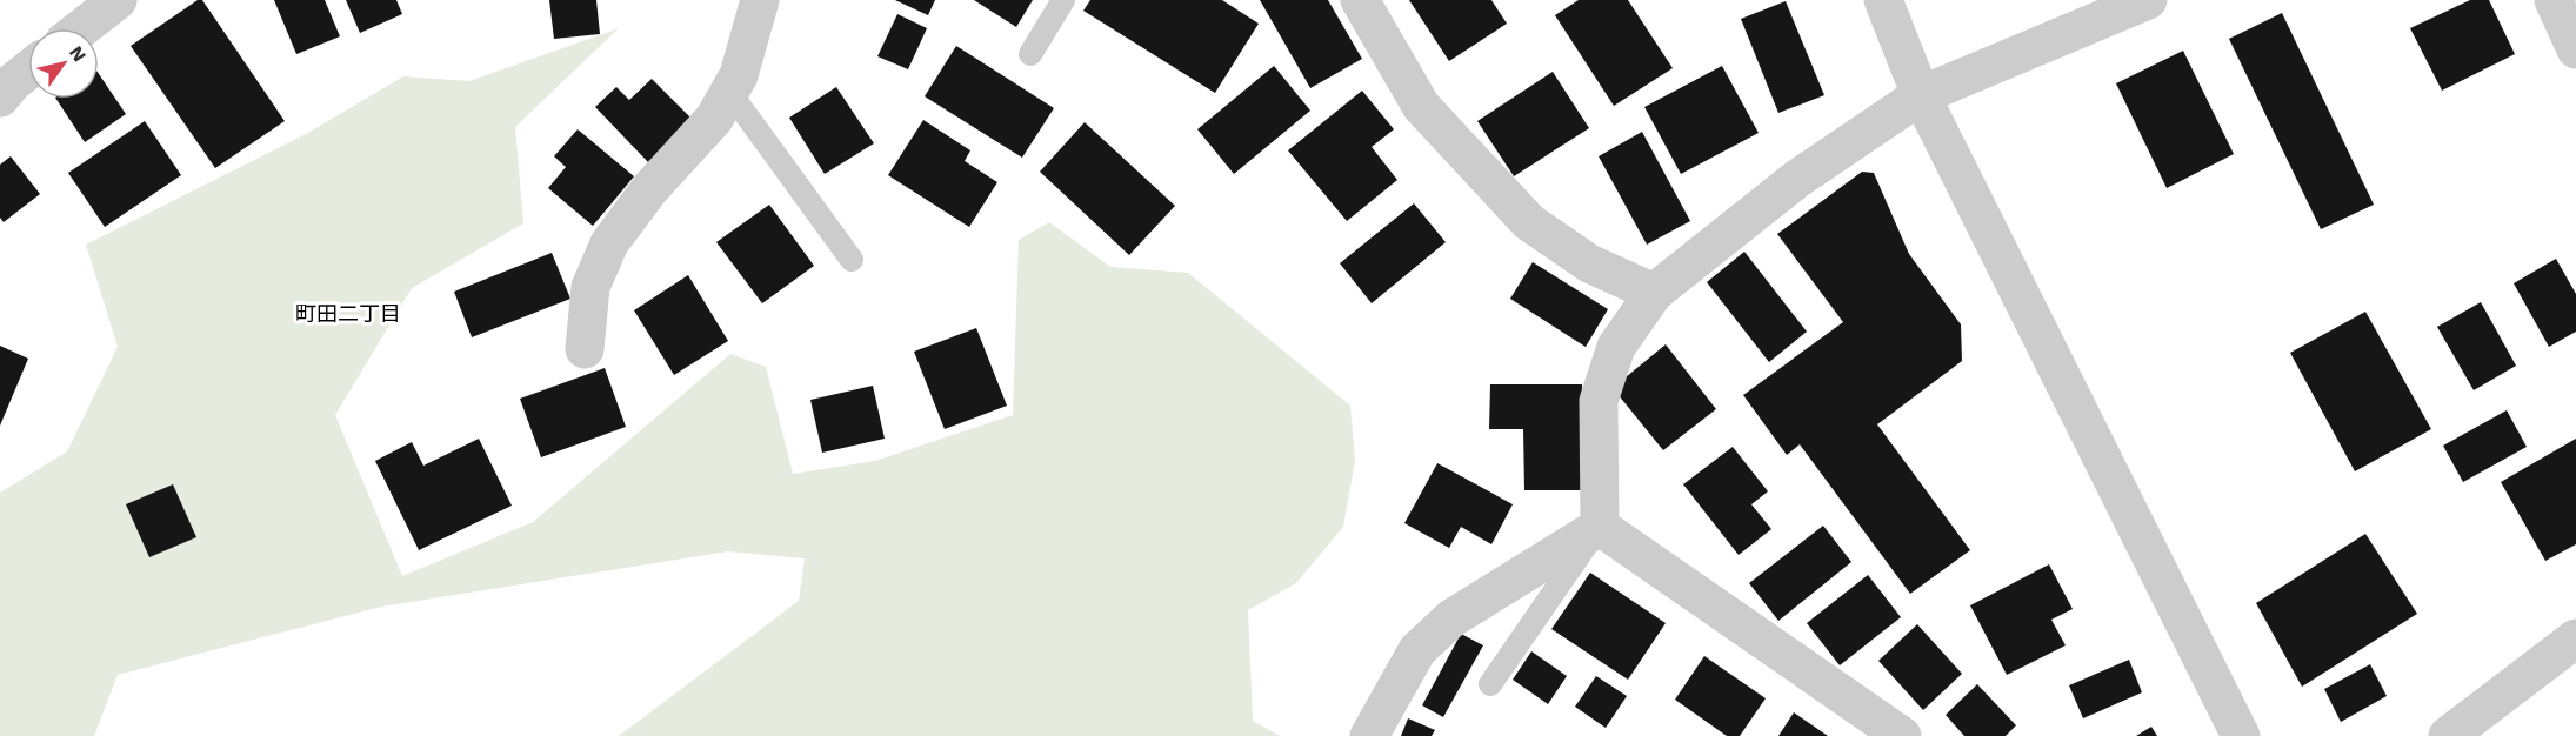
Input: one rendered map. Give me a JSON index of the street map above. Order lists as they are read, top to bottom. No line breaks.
{"districts":["町田二丁目"],"north":"top right"}
